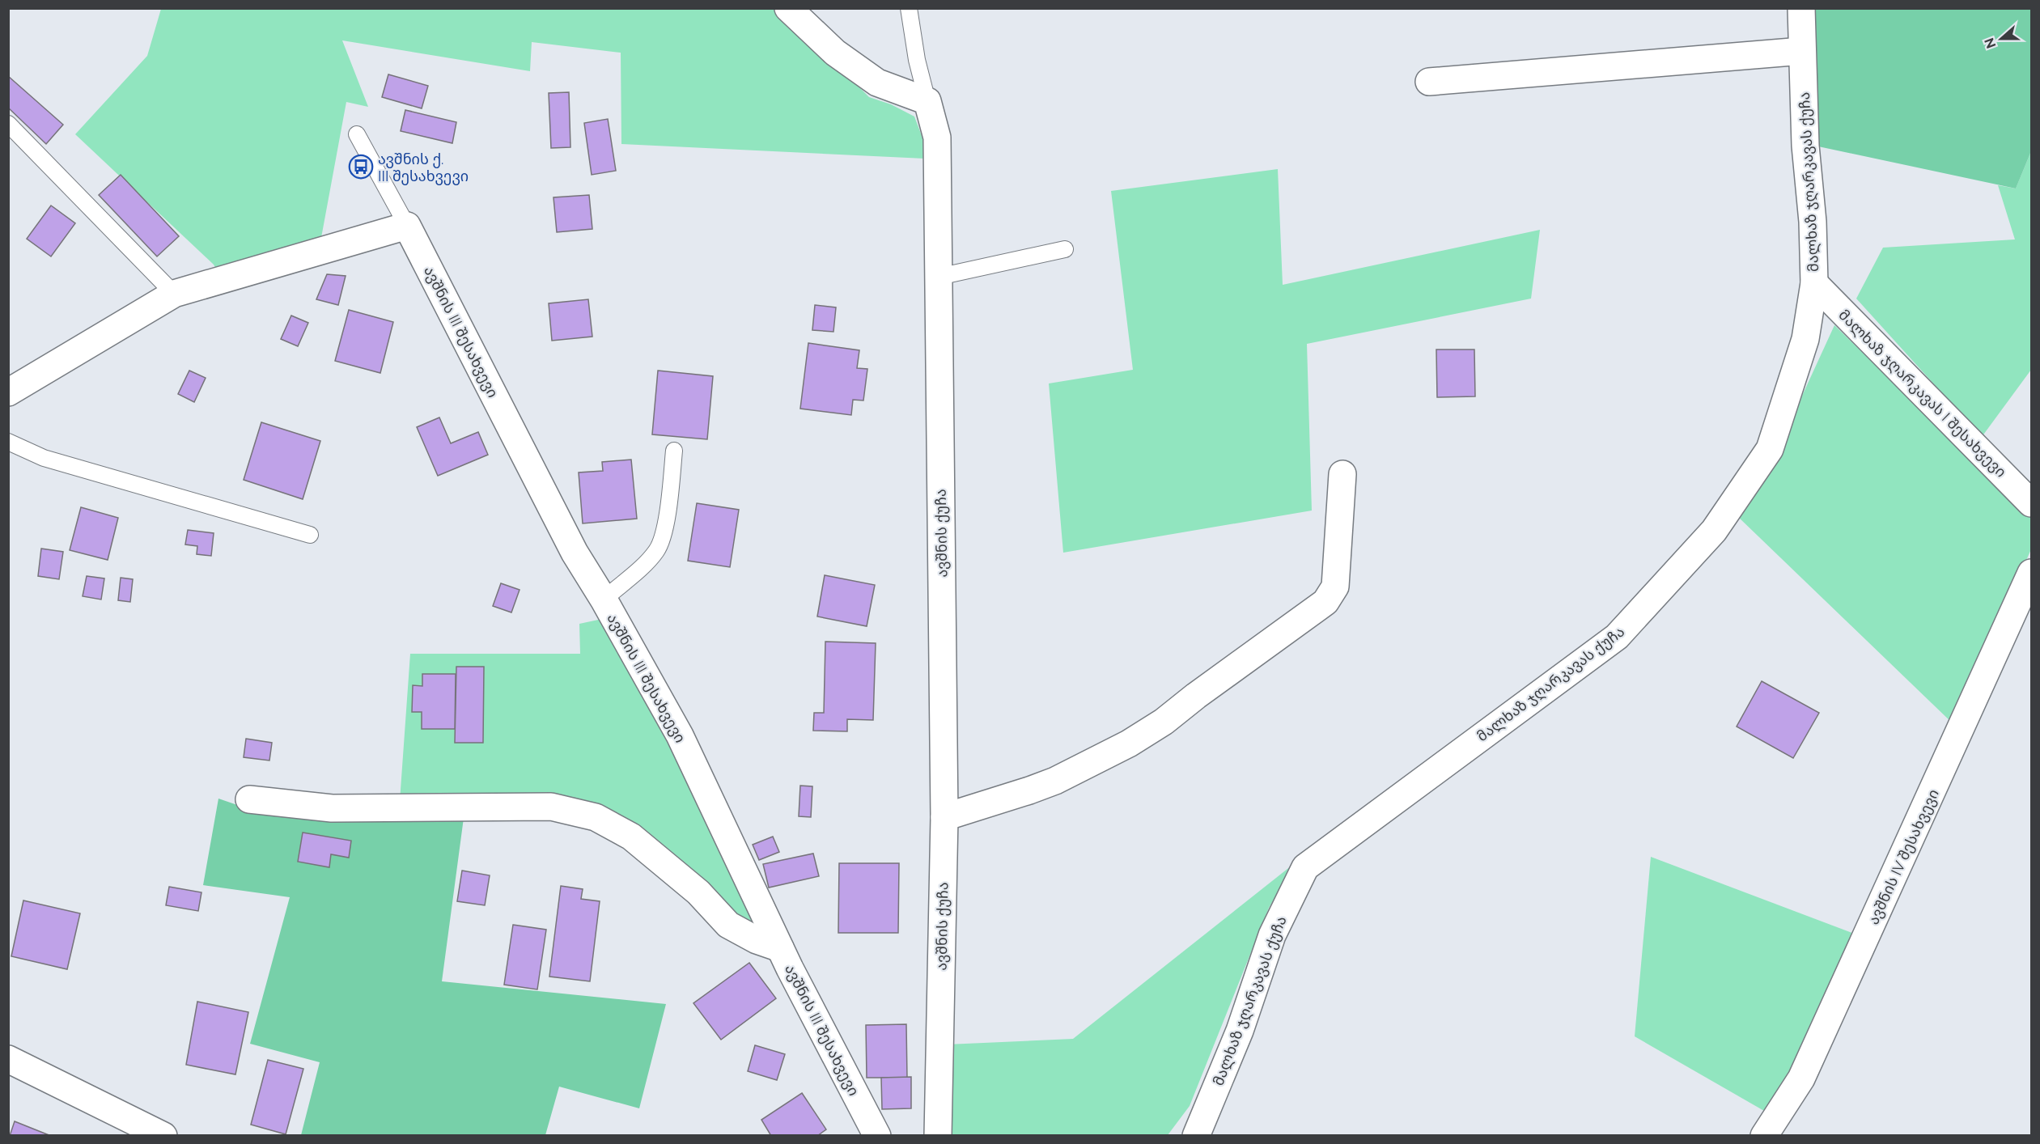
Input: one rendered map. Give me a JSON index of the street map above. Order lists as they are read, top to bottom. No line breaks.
{"streets":{"street":["მალხაზ ჯღარკავას ქუჩა","ავშნის III შესახვევი","მალხაზ ჯღარკავას I შესახვევი","ავშნის ქუჩა","ავშნის IV შესახვევი"]},"crossings":[["მალხაზ ჯღარკავას ქუჩა","მალხაზ ჯღარკავას I შესახვევი"]],"places":{"bus stop":["ავშნის ქ. III შესახვევი"]},"north":"left"}
